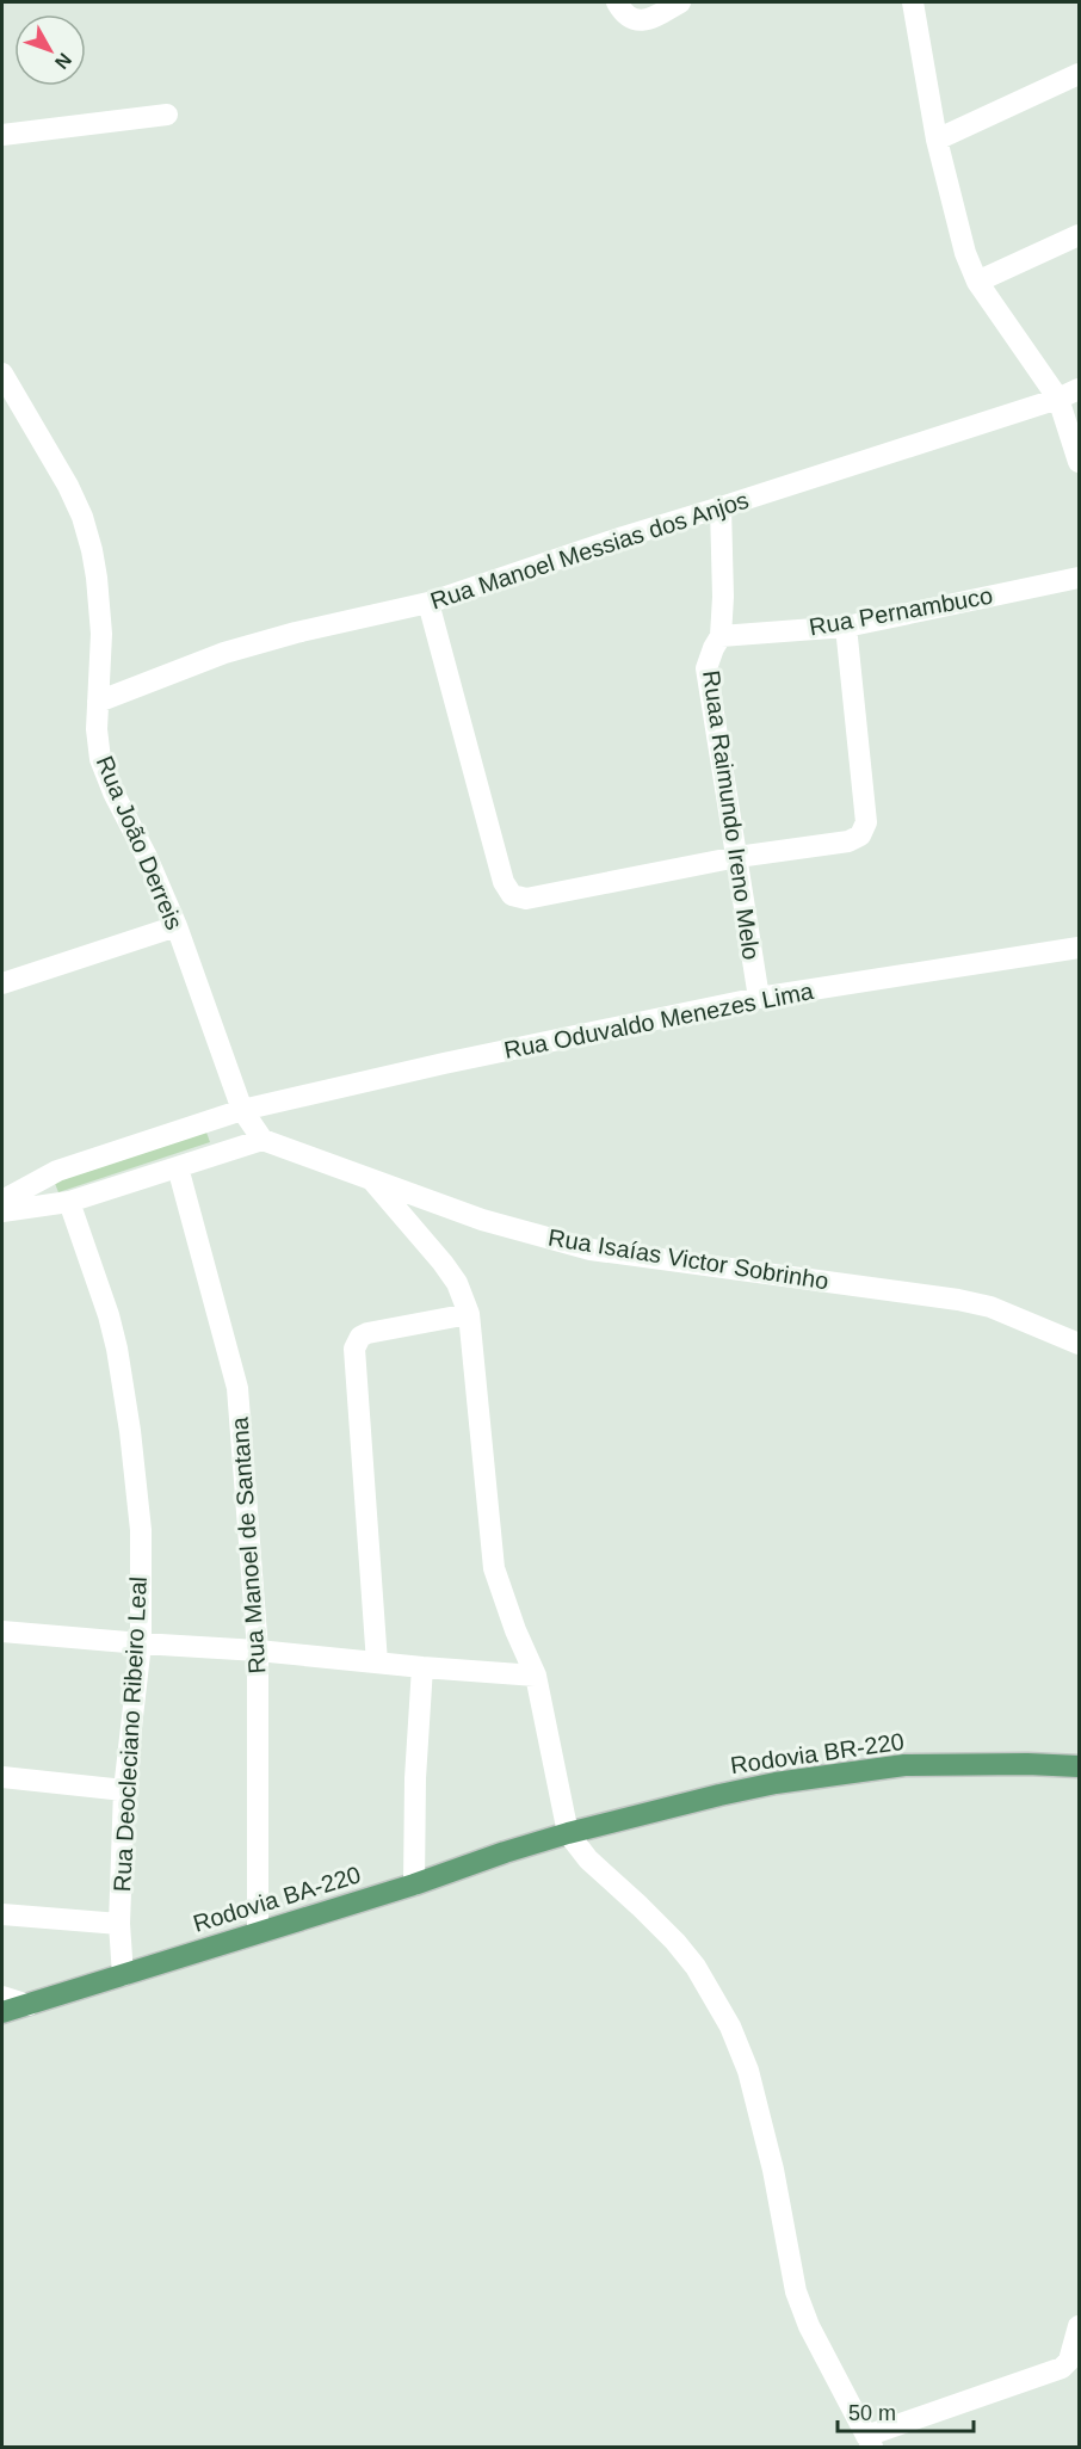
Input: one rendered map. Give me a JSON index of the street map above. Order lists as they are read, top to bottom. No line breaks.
{"streets":{"main road":["Rodovia BR-220","Rodovia BA-220"],"street":["Rua Manoel Messias dos Anjos","Rua Pernambuco","Ruaa Raimundo Ireno Melo","Rua João Derreis","Rua Oduvaldo Menezes Lima","Rua Isaías Victor Sobrinho","Rua Manoel de Santana","Rua Deocleciano Ribeiro Leal"]},"crossings":[["Rua Manoel Messias dos Anjos","Ruaa Raimundo Ireno Melo"],["Rua Manoel Messias dos Anjos","Rua João Derreis"],["Rua Pernambuco","Ruaa Raimundo Ireno Melo"],["Ruaa Raimundo Ireno Melo","Rua Oduvaldo Menezes Lima"],["Rua João Derreis","Rua Oduvaldo Menezes Lima"],["Rua João Derreis","Rua Isaías Victor Sobrinho"],["Rua Manoel de Santana","Rodovia BA-220"],["Rua Deocleciano Ribeiro Leal","Rodovia BA-220"],["Rodovia BR-220","Rodovia BA-220"]],"scale_bar":"50 m","north":"bottom right"}
